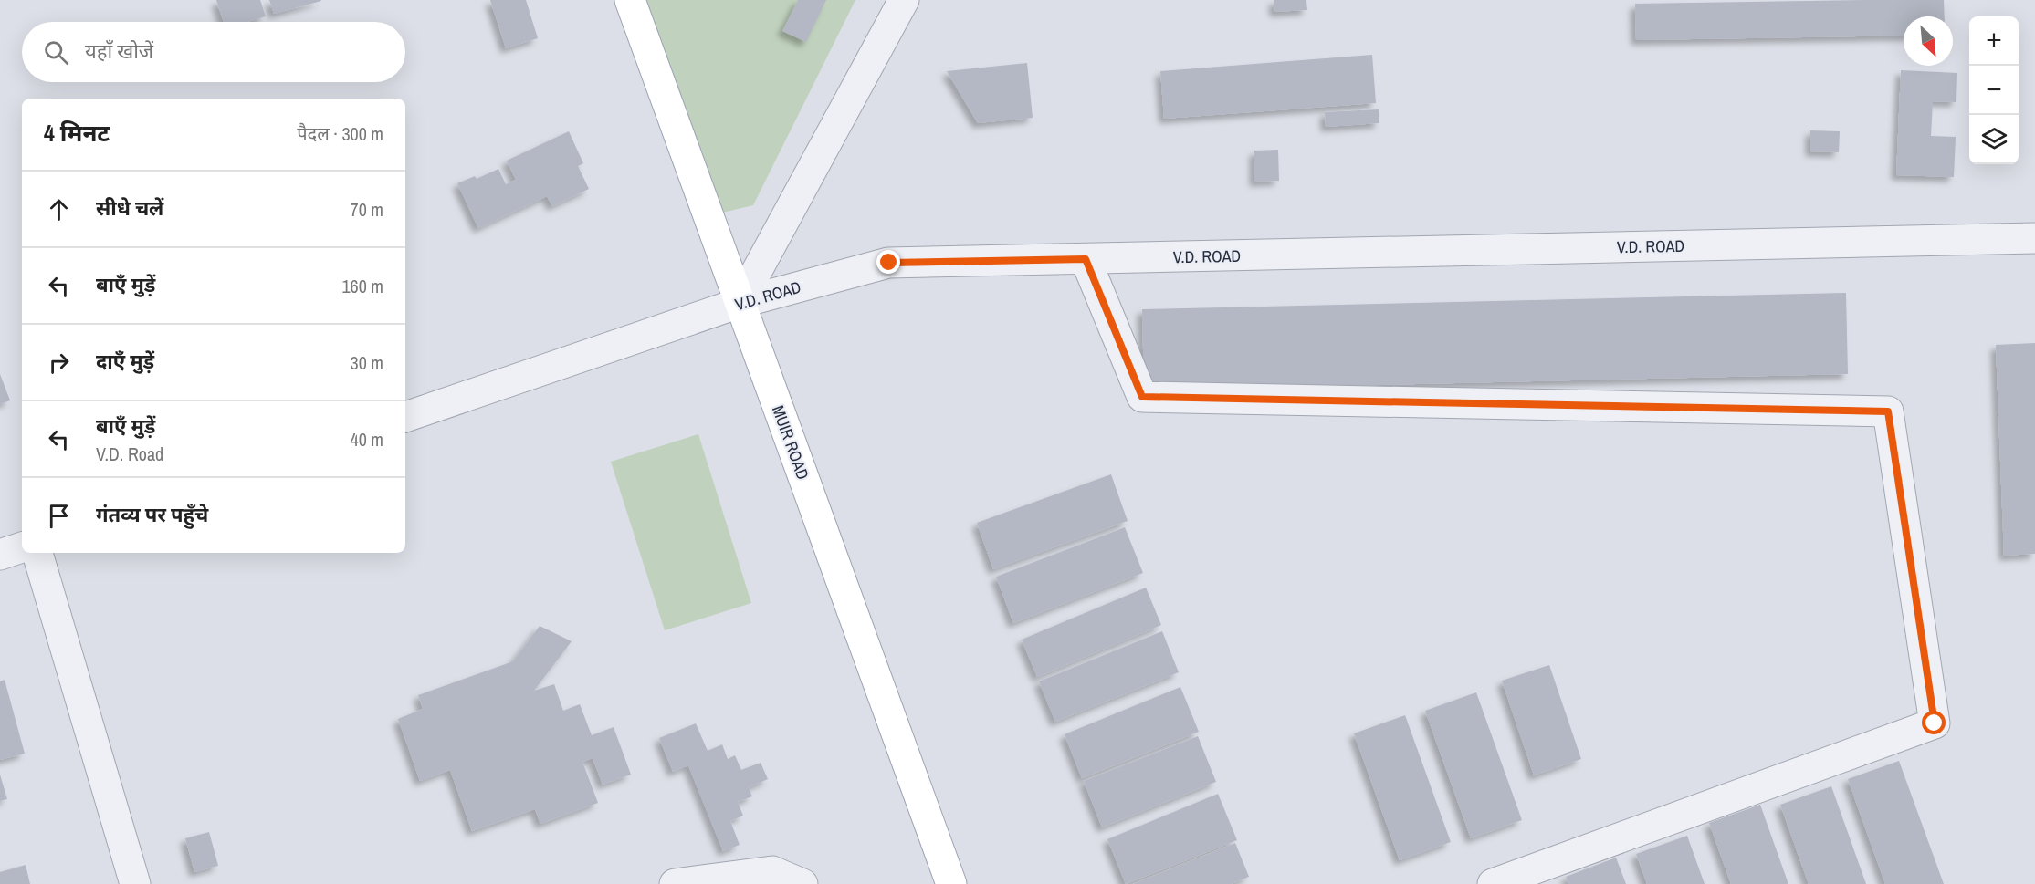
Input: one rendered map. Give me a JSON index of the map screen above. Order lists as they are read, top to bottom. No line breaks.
{"streets":{"main road":["MUIR ROAD"],"street":["V.D. ROAD"]},"crossings":[["V.D. ROAD","MUIR ROAD"]],"north":"bottom right","page":{"map_buttons":["+","−"],"search":"यहाँ खोजें","heading":["4 मिनट","पैदल · 300 m"],"list":[["सीधे चलें","70 m"],["बाएँ मुड़ें","160 m"],["दाएँ मुड़ें","30 m"],["बाएँ मुड़ें","V.D. Road","40 m"],"गंतव्य पर पहुँचे"]}}
